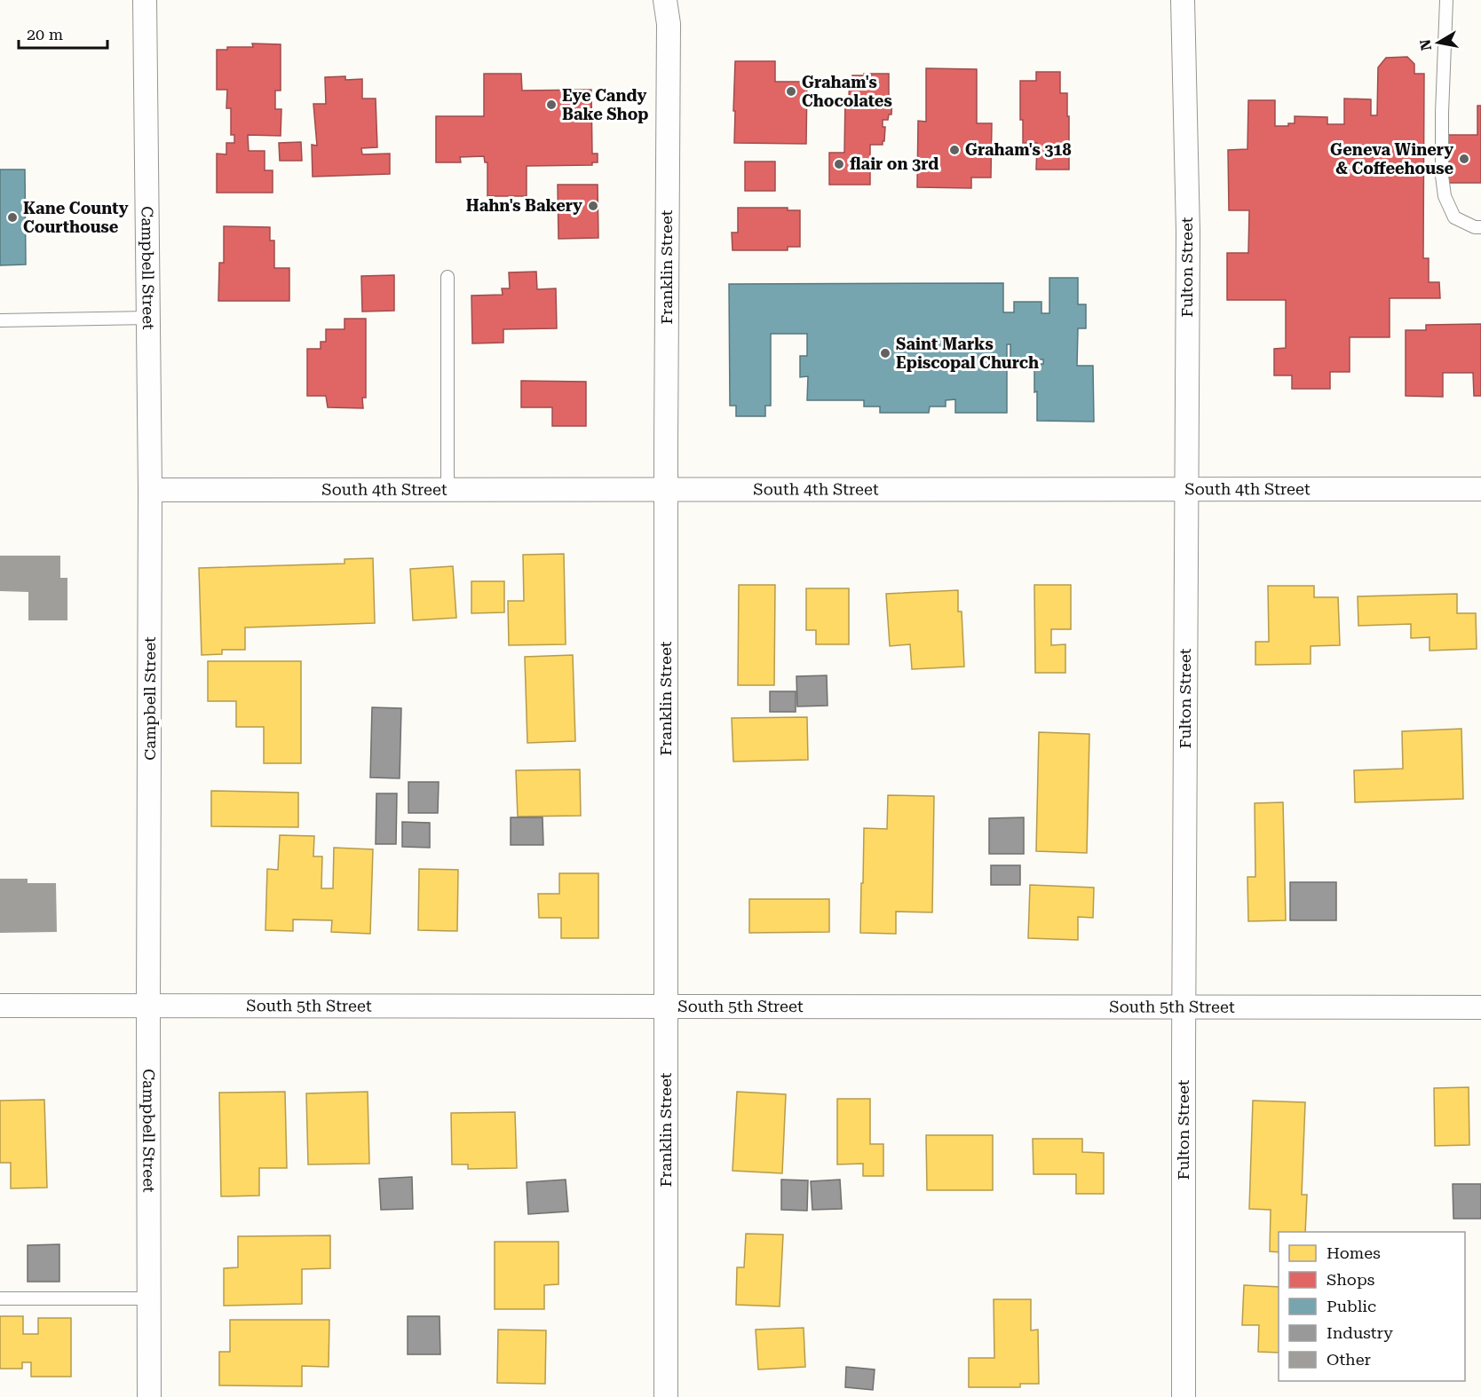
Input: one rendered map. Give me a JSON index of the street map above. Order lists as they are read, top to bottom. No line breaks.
{"streets":{"street":["Campbell Street","Franklin Street","Fulton Street","South 4th Street","South 5th Street"]},"crossings":[["Campbell Street","South 4th Street"],["Campbell Street","South 5th Street"],["Franklin Street","South 4th Street"],["Franklin Street","South 5th Street"],["Fulton Street","South 4th Street"],["Fulton Street","South 5th Street"]],"places":["Graham's Chocolates","Eye Candy Bake Shop","Graham's 318","Geneva Winery & Coffeehouse","flair on 3rd","Hahn's Bakery","Kane County Courthouse","Saint Marks Episcopal Church"],"legend":["Homes","Shops","Public","Industry","Other"],"scale_bar":"20 m","north":"left"}
